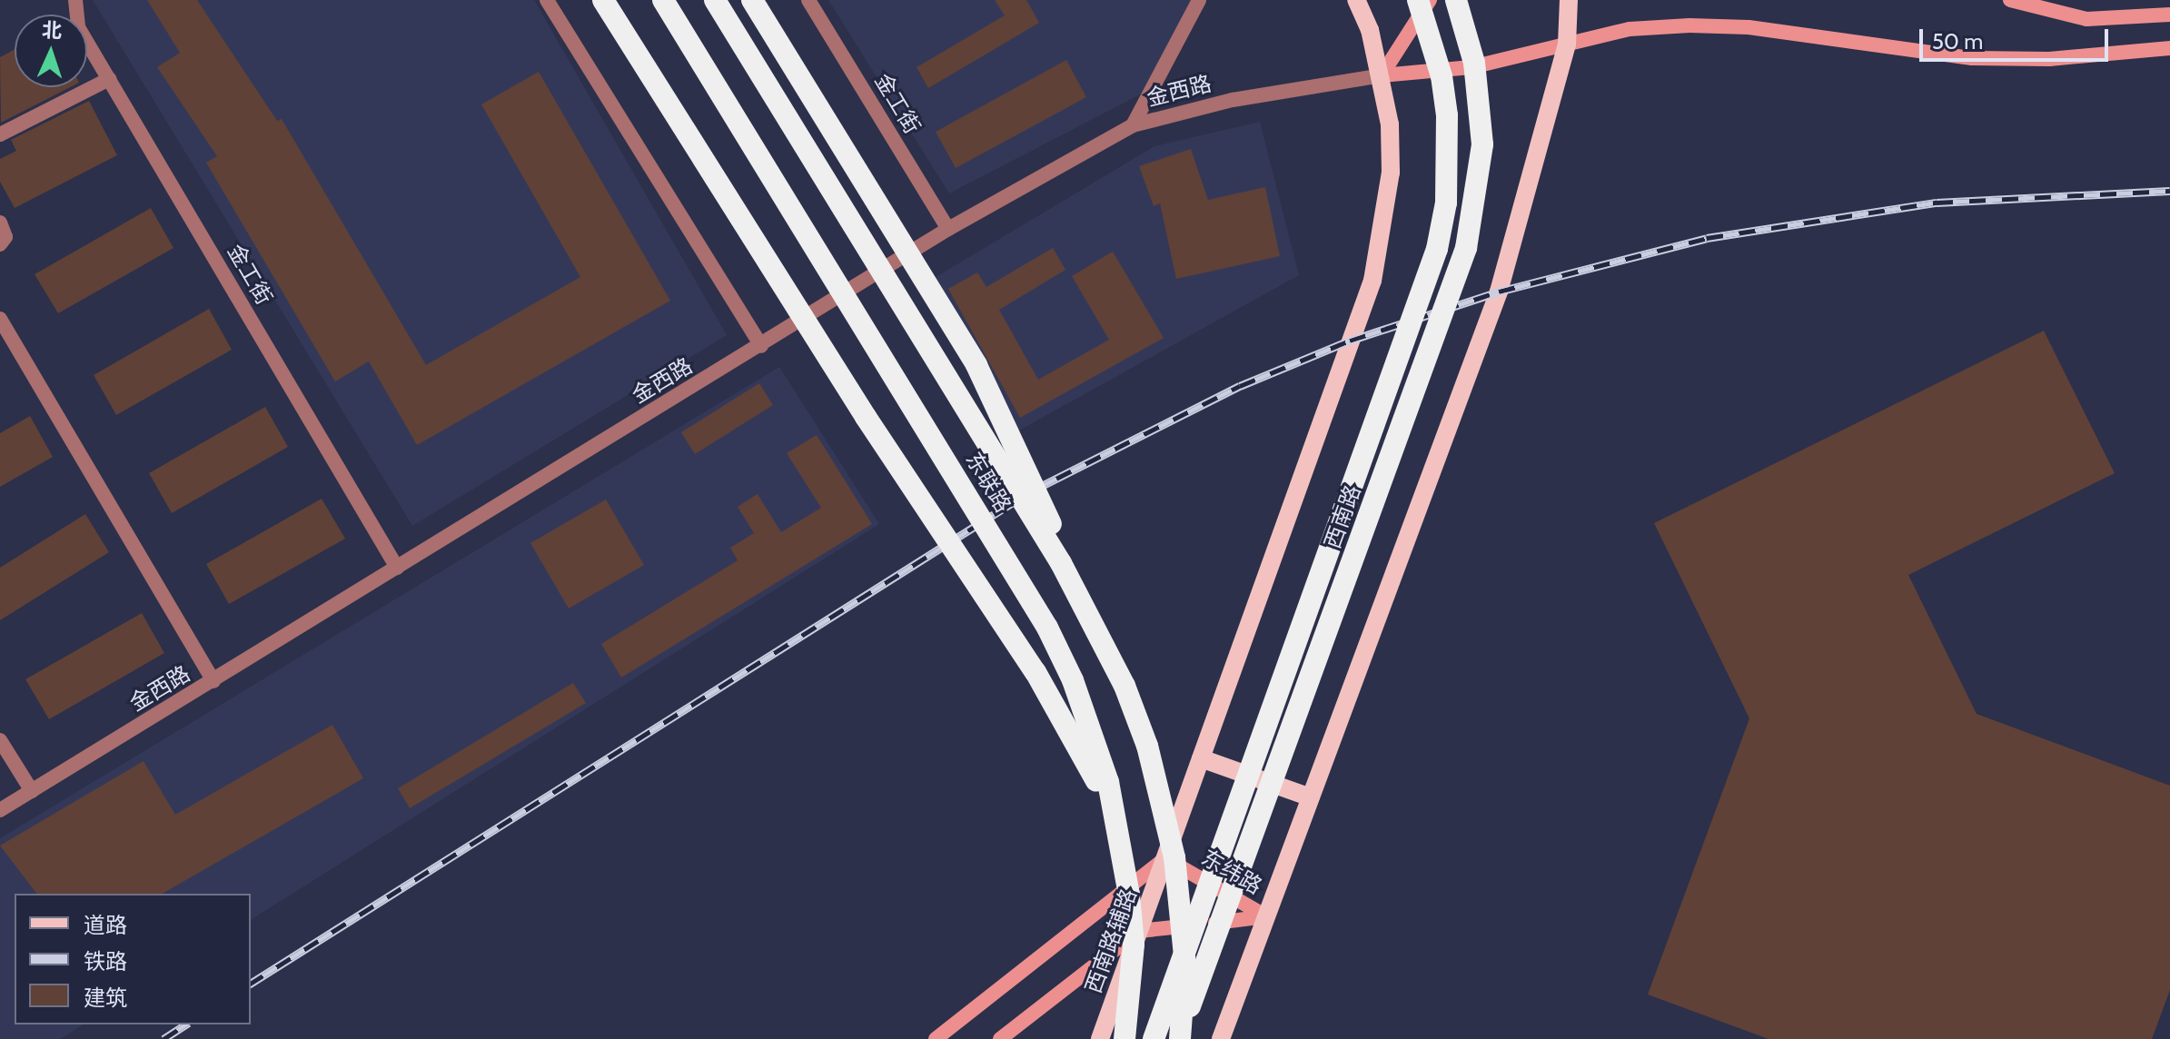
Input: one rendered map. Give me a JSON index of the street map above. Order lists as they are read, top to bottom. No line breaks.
{"streets":{"highway":["东联路","西南路"],"main road":["东纬路","西南路辅路"],"street":["金西路","金工街"]},"crossings":[["金西路","金工街"],["东联路","西南路"],["东纬路","西南路辅路"]],"legend":["道路","铁路","建筑"],"scale_bar":"50 m","north":"top"}
